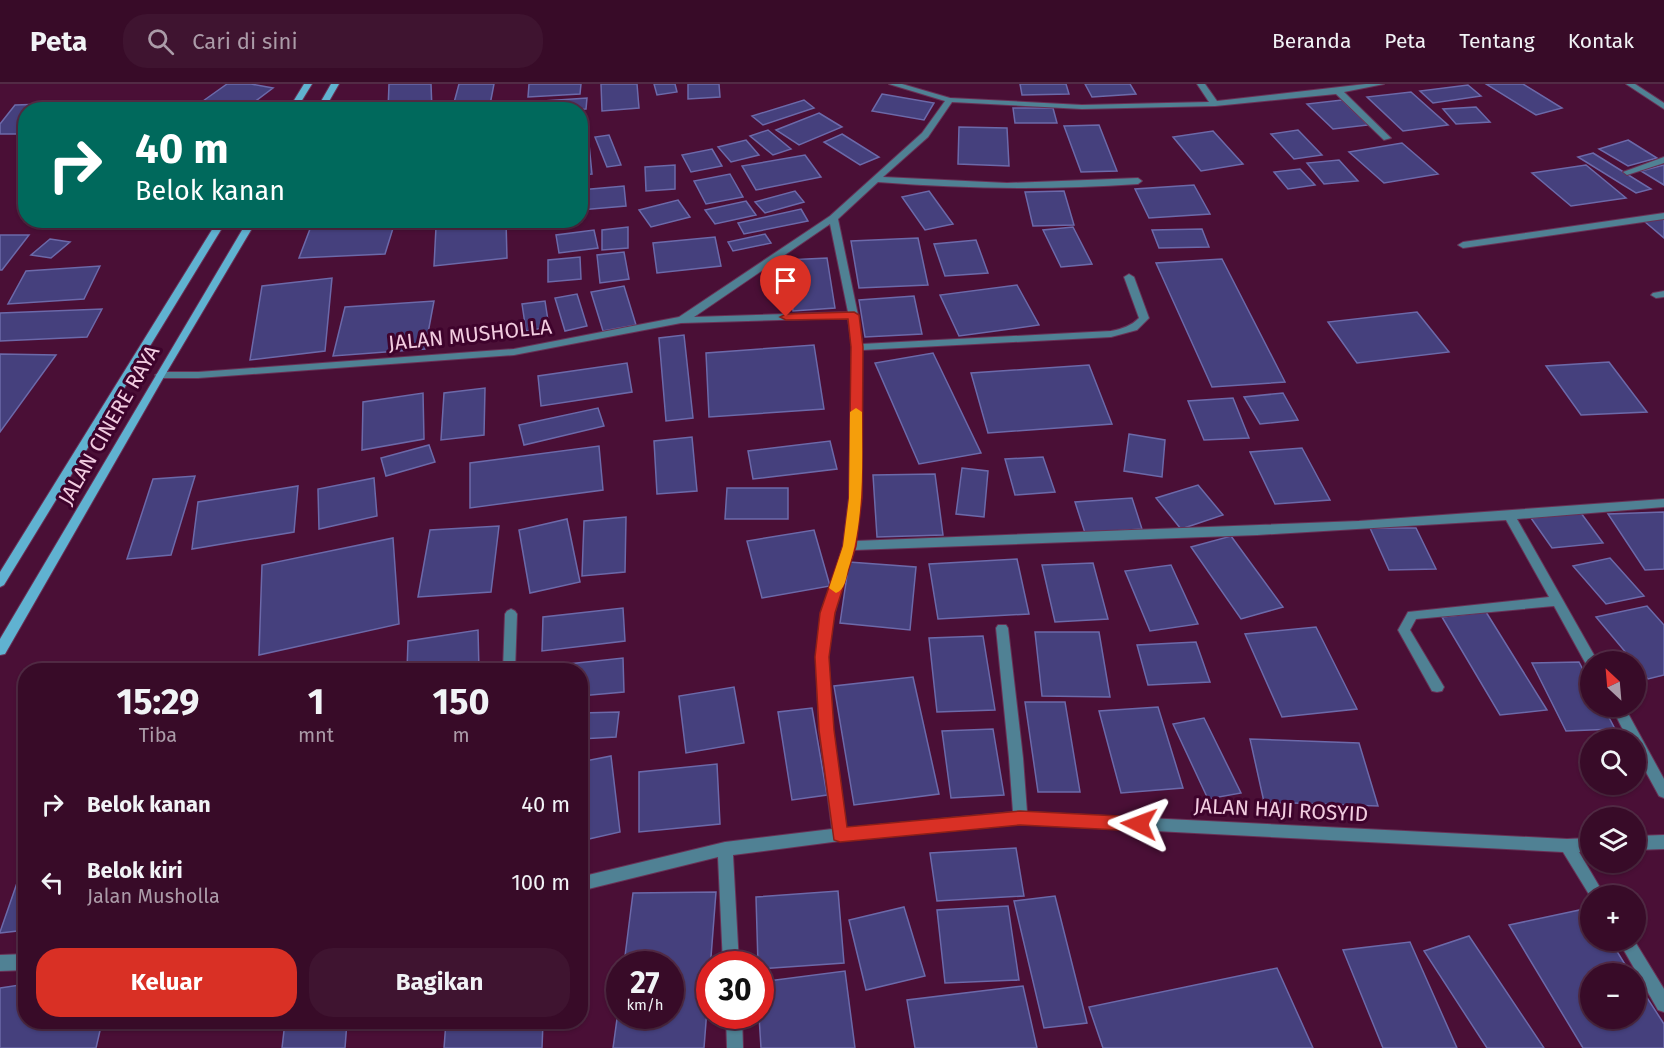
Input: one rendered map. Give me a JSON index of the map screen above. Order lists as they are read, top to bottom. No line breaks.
{"streets":{"main road":["JALAN CINERE RAYA"],"street":["JALAN MUSHOLLA","JALAN HAJI ROSYID"]},"crossings":[["JALAN MUSHOLLA","JALAN CINERE RAYA"]],"north":"top left","page":{"header":"Peta","search":"Cari di sini","nav":["Beranda","Peta","Tentang","Kontak"],"turn":["40 m","Belok kanan"],"map_buttons":["+","−"],"eta":["15:29","Tiba","1","mnt","150","m"],"list":[{"name":"Belok kanan","value":"40 m"},{"name":"Belok kiri","note":"Jalan Musholla","value":"100 m"}],"buttons":["Keluar","Bagikan"],"speed":"27 km/h","limit":"30"}}
